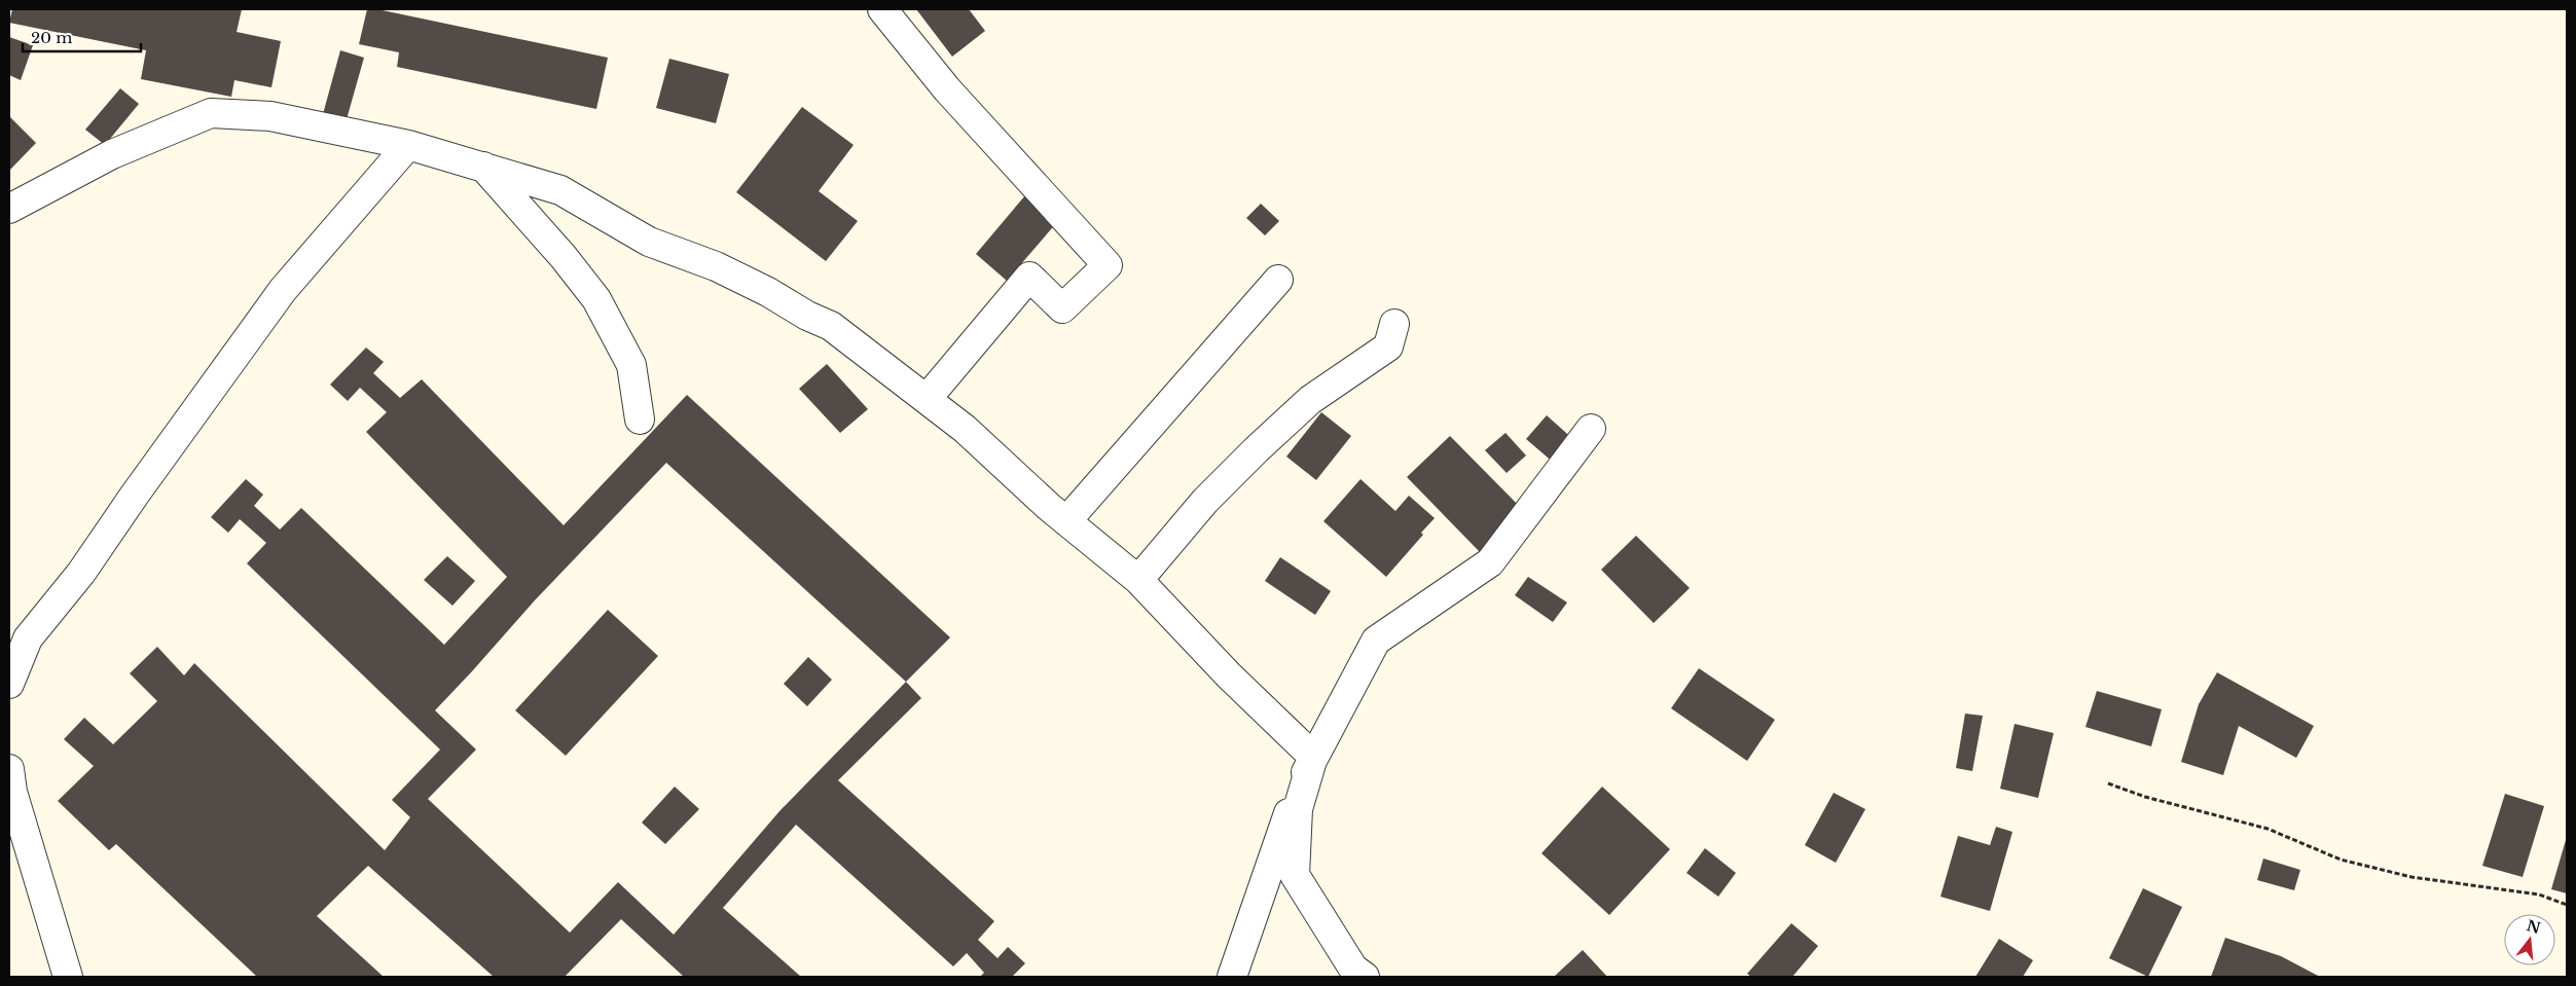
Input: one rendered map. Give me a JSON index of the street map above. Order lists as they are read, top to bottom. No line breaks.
{"scale_bar":"20 m","north":"top"}
